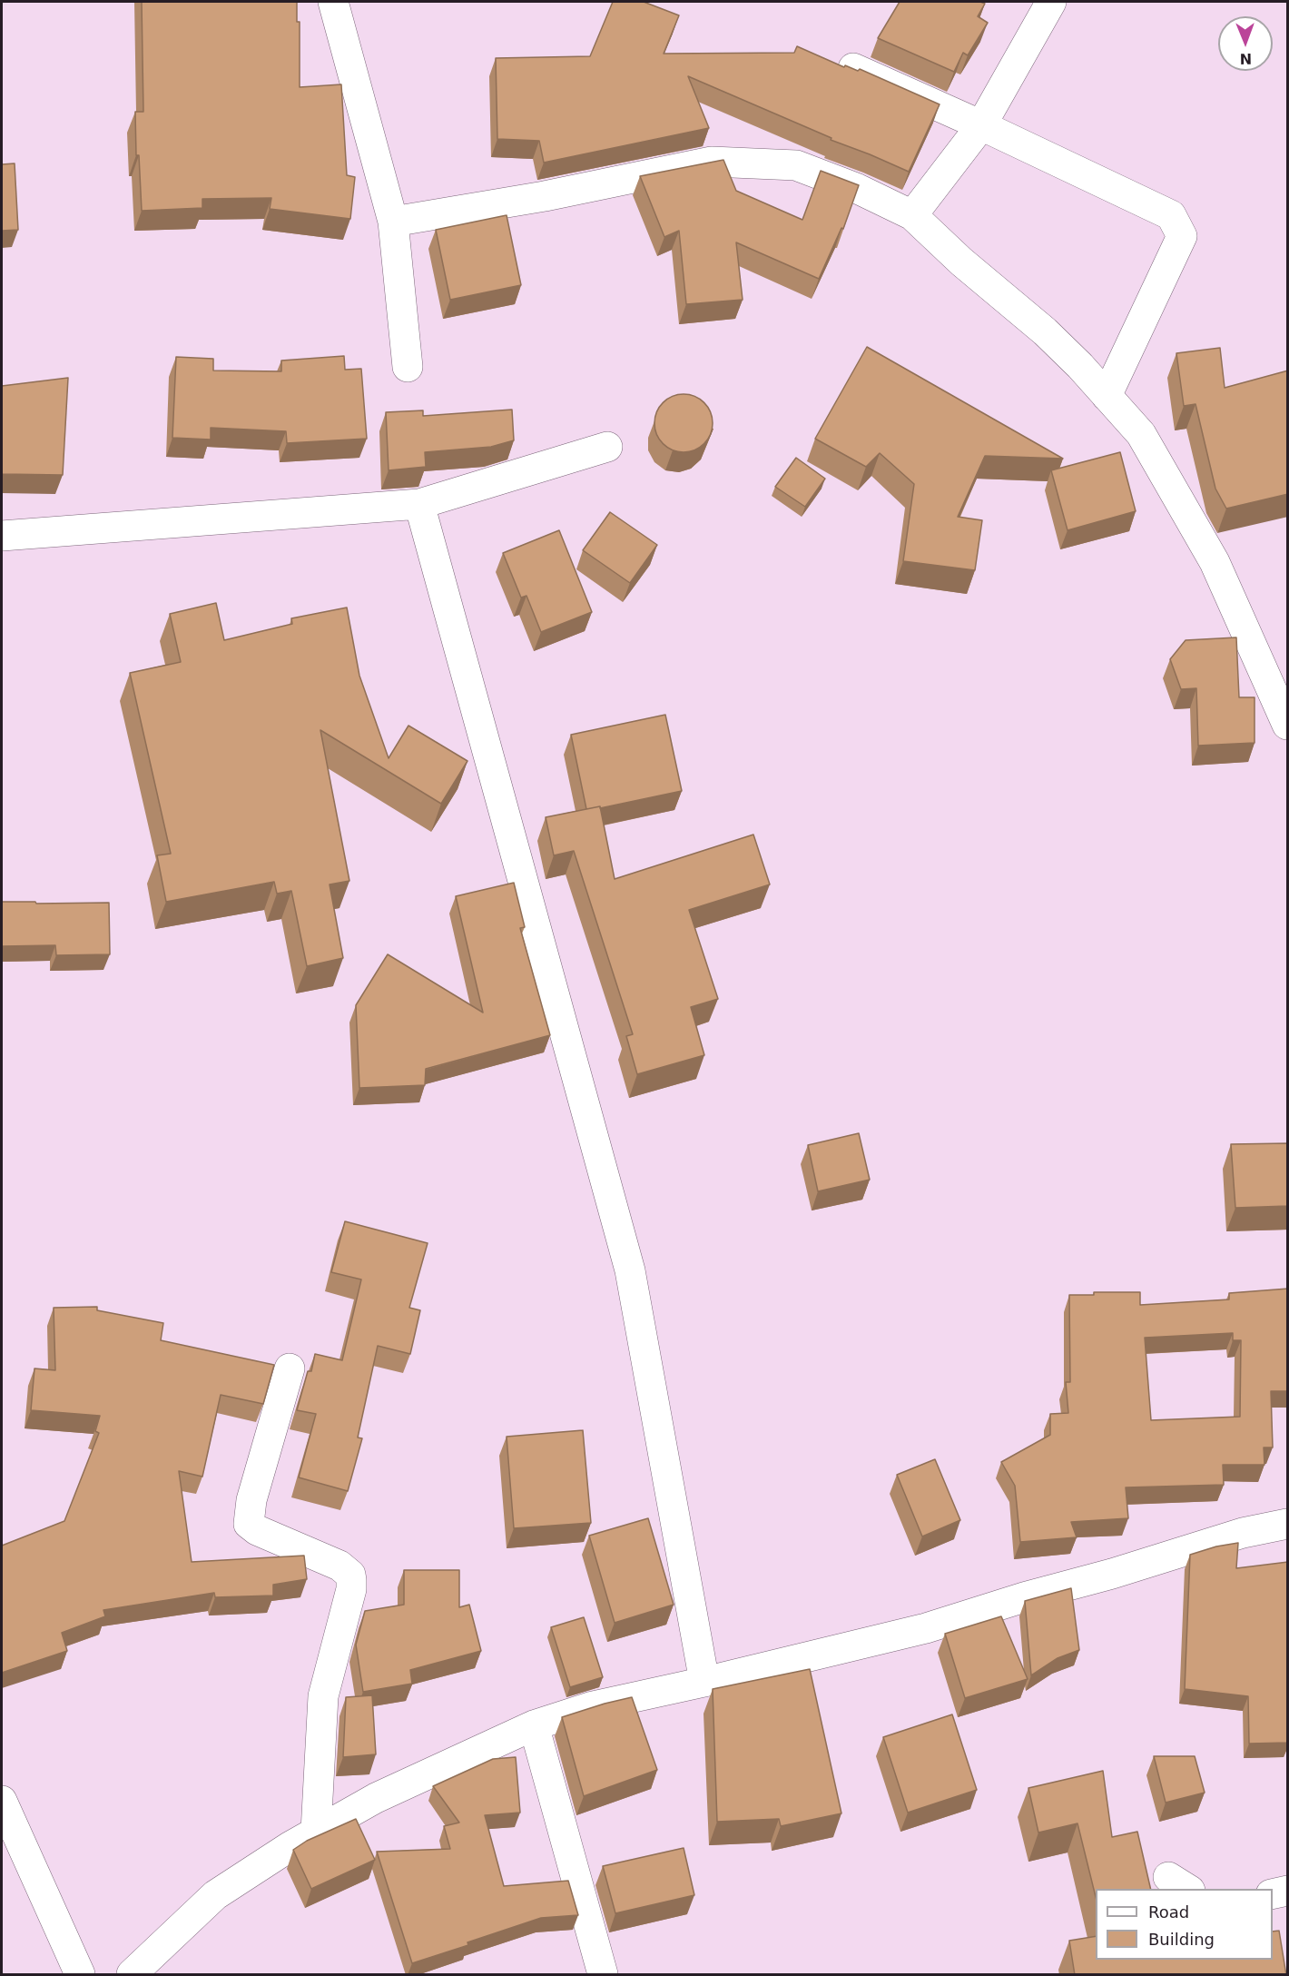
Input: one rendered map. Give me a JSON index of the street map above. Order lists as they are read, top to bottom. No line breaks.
{"legend":["Road","Building"],"north":"bottom"}
